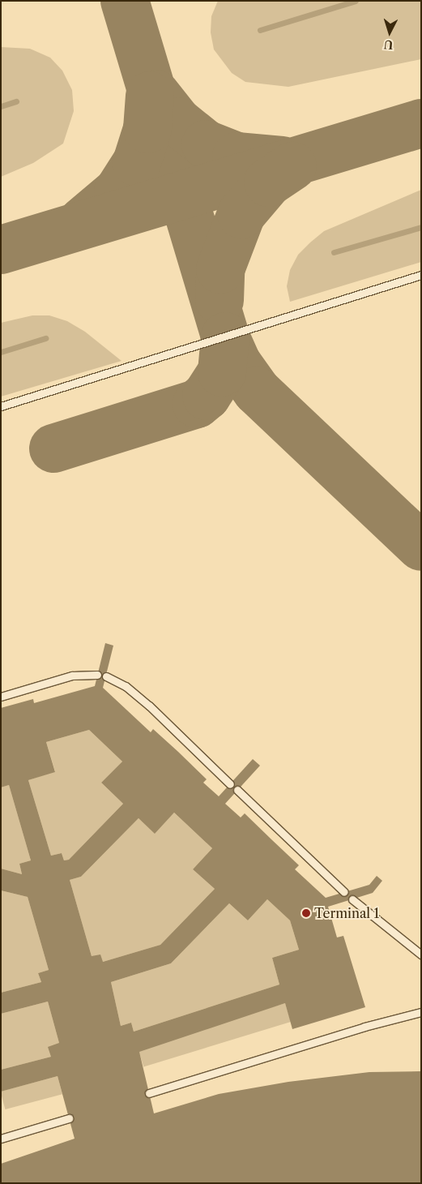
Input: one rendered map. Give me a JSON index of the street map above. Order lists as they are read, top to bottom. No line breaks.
{"places":["Terminal 1"],"north":"bottom"}
